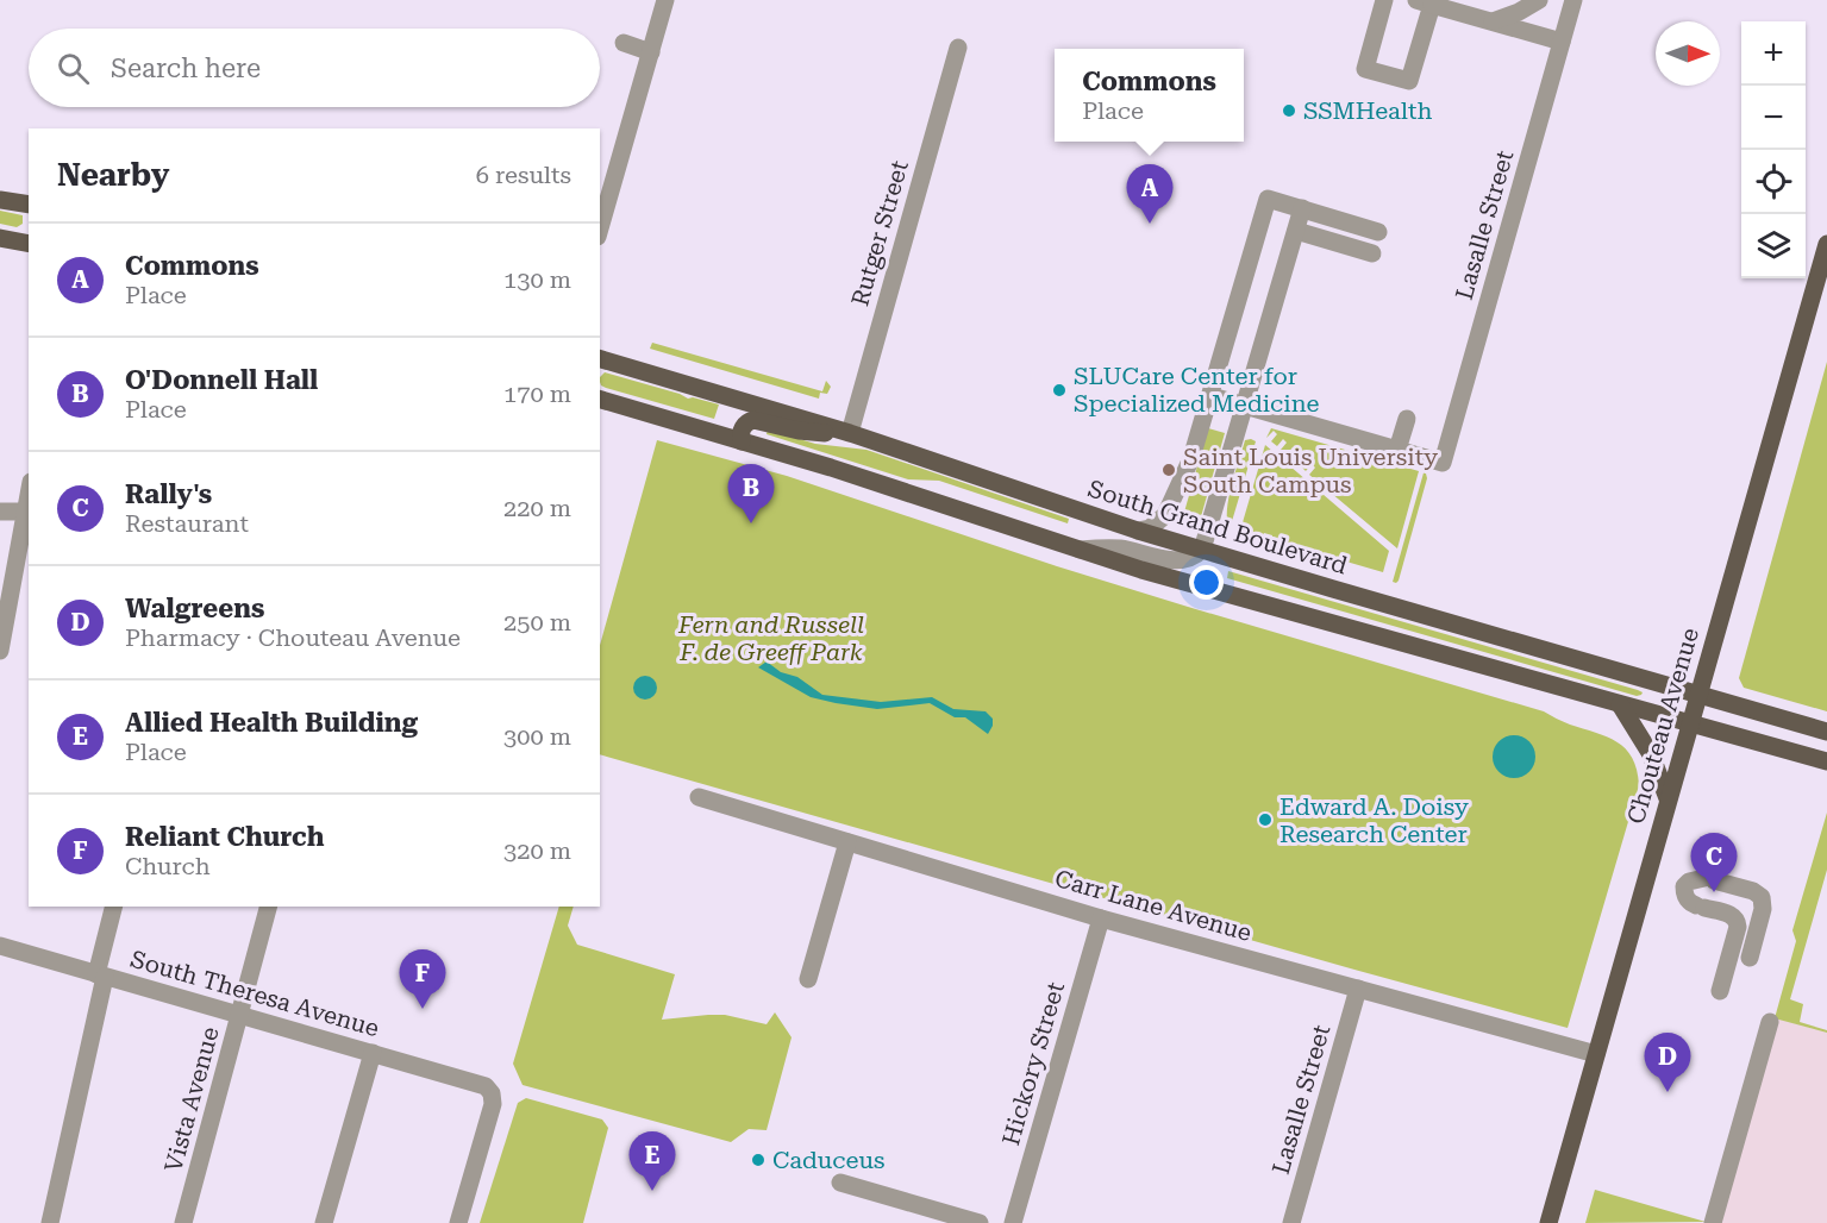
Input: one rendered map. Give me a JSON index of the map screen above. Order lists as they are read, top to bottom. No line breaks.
{"streets":{"main road":["South Grand Boulevard","Chouteau Avenue"],"street":["Lasalle Street","Rutger Street","Carr Lane Avenue","South Theresa Avenue","Hickory Street","Vista Avenue"]},"crossings":[["Lasalle Street","Carr Lane Avenue"],["Rutger Street","South Grand Boulevard"],["South Grand Boulevard","Chouteau Avenue"],["Chouteau Avenue","Carr Lane Avenue"],["Carr Lane Avenue","Hickory Street"],["South Theresa Avenue","Vista Avenue"]],"parks":["Fern and Russell F. de Greeff Park"],"places":["SSMHealth","SLUCare Center for Specialized Medicine","Saint Louis University South Campus","Edward A. Doisy Research Center","Caduceus"],"north":"right","page":{"map_buttons":["+","−"],"search":"Search here","popup":["Commons","Place"],"heading":["Nearby","6 results"],"pins":["A","B","C","F","D","E"],"list":[{"mark":"A","name":"Commons","note":"Place","value":"130 m"},{"mark":"B","name":"O'Donnell Hall","note":"Place","value":"170 m"},{"mark":"C","name":"Rally's","note":"Restaurant","value":"220 m"},{"mark":"D","name":"Walgreens","note":"Pharmacy · Chouteau Avenue","value":"250 m"},{"mark":"E","name":"Allied Health Building","note":"Place","value":"300 m"},{"mark":"F","name":"Reliant Church","note":"Church","value":"320 m"}]}}
